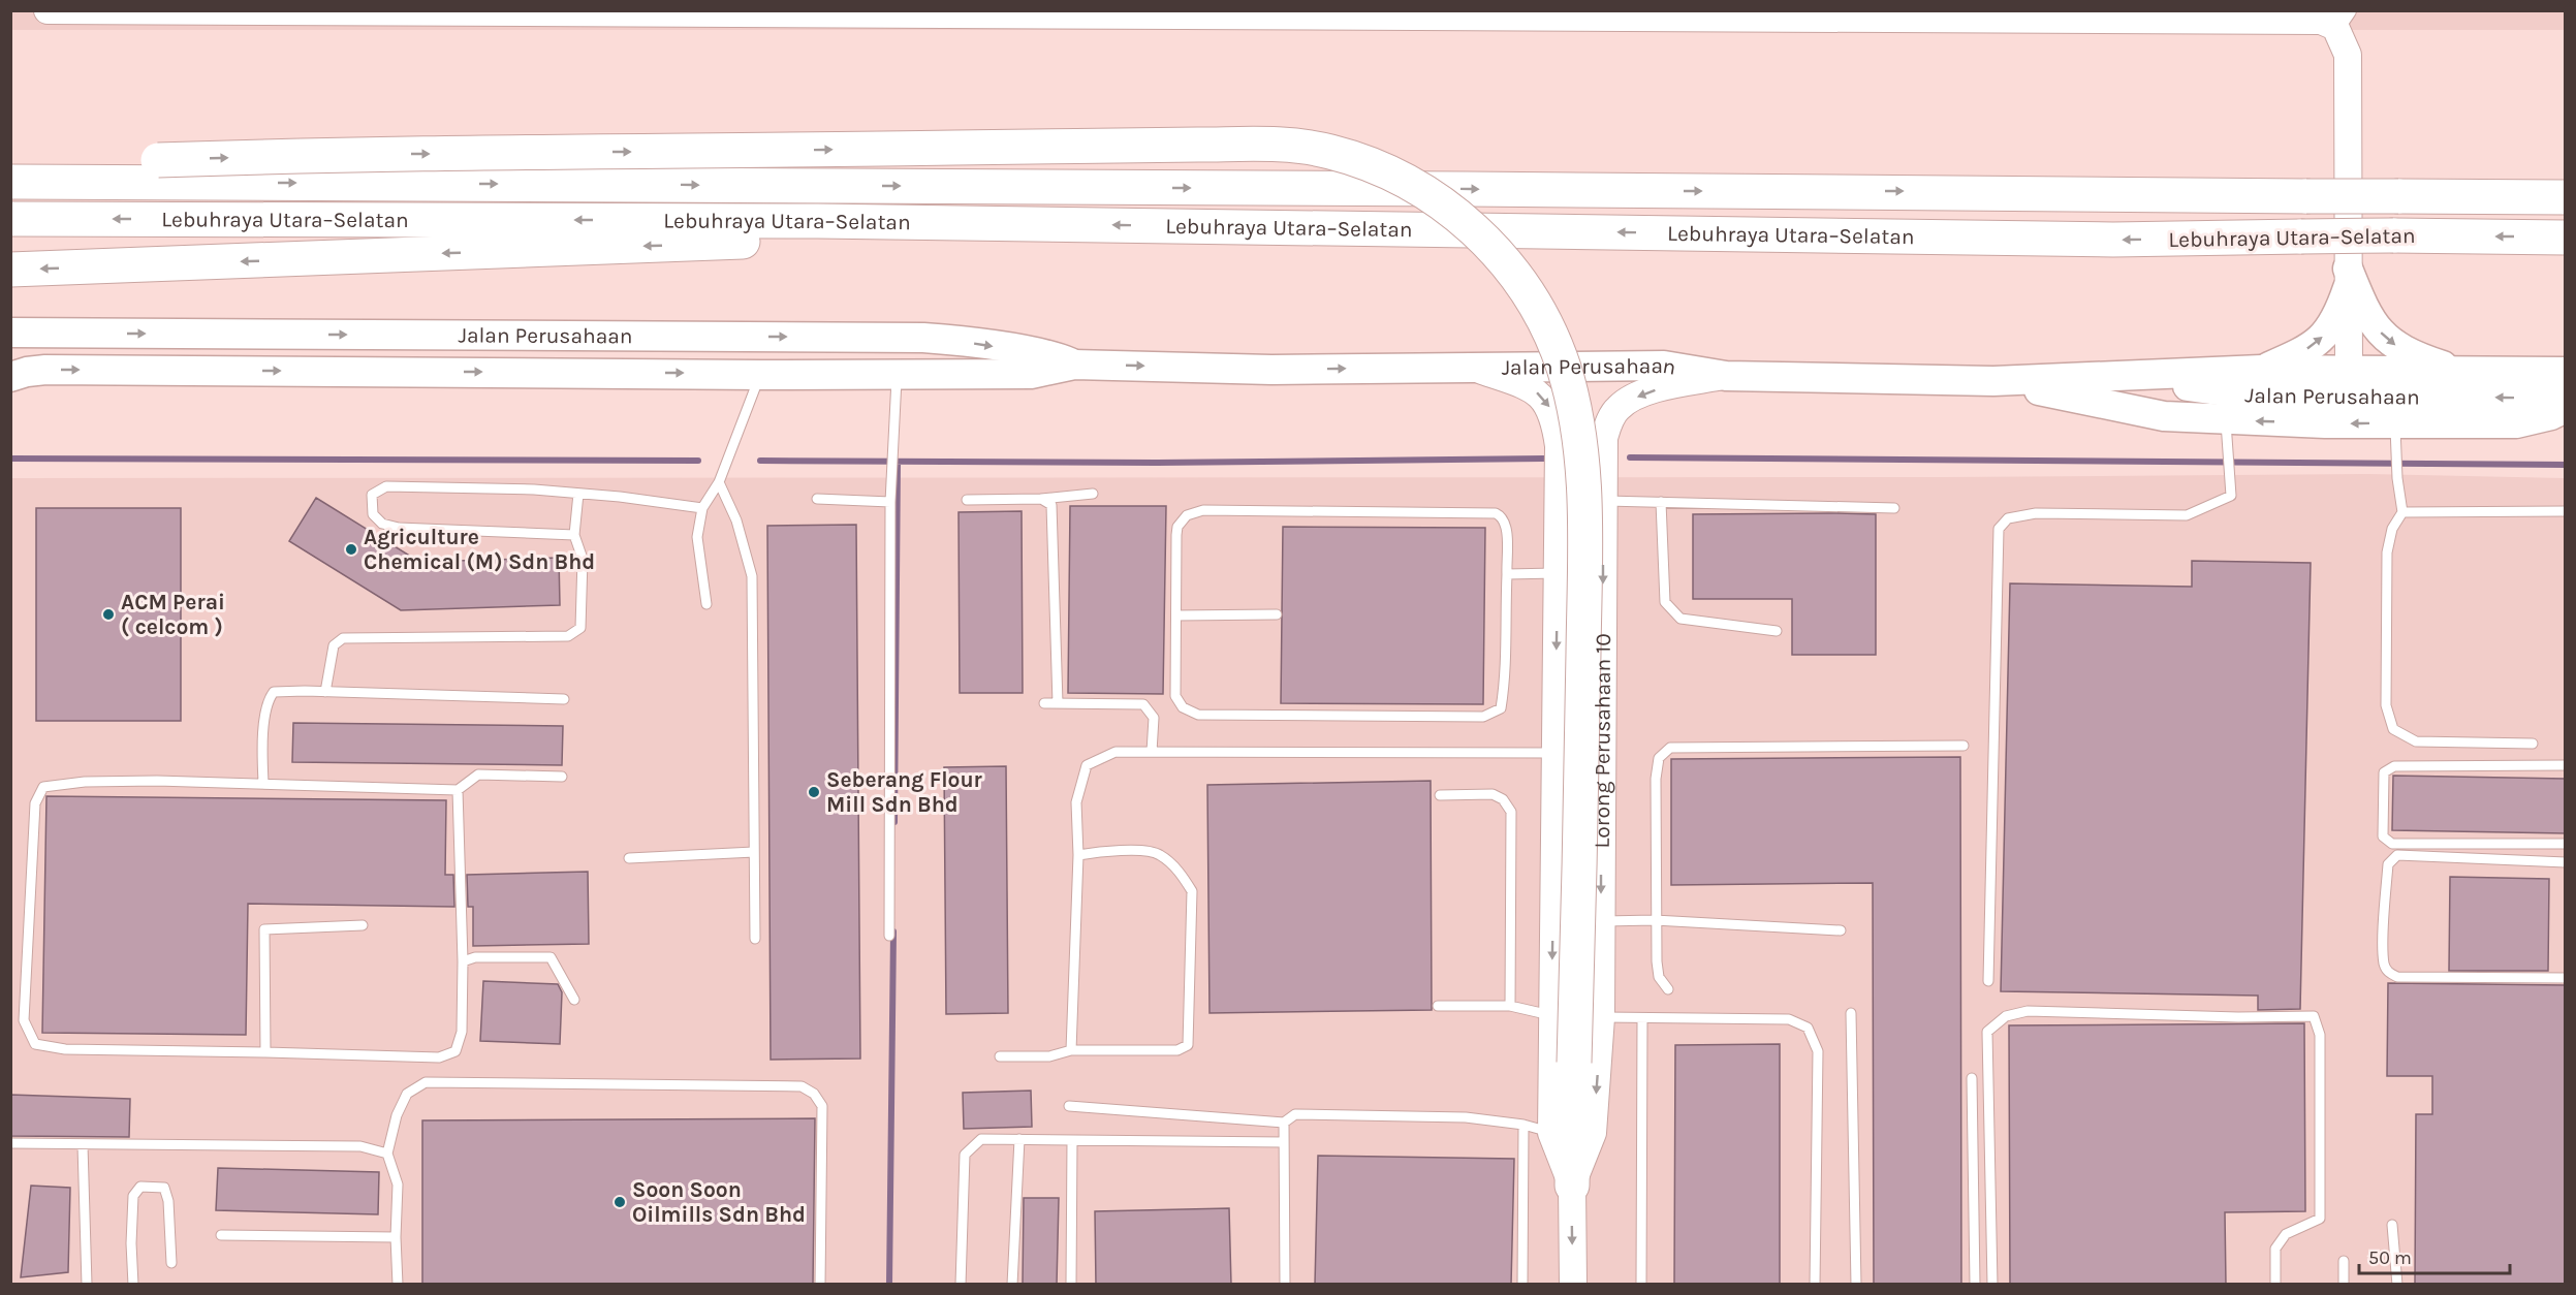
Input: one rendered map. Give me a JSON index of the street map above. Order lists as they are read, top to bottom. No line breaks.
{"streets":{"highway":["Lebuhraya Utara–Selatan"],"main road":["Jalan Perusahaan"],"street":["Lorong Perusahaan 10"]},"crossings":[["Jalan Perusahaan","Lorong Perusahaan 10"]],"one_way":["Lorong Perusahaan 10"],"places":["Agriculture Chemical (M) Sdn Bhd","ACM Perai ( celcom )","Seberang Flour Mill Sdn Bhd","Soon Soon Oilmills Sdn Bhd"],"scale_bar":"50 m"}
